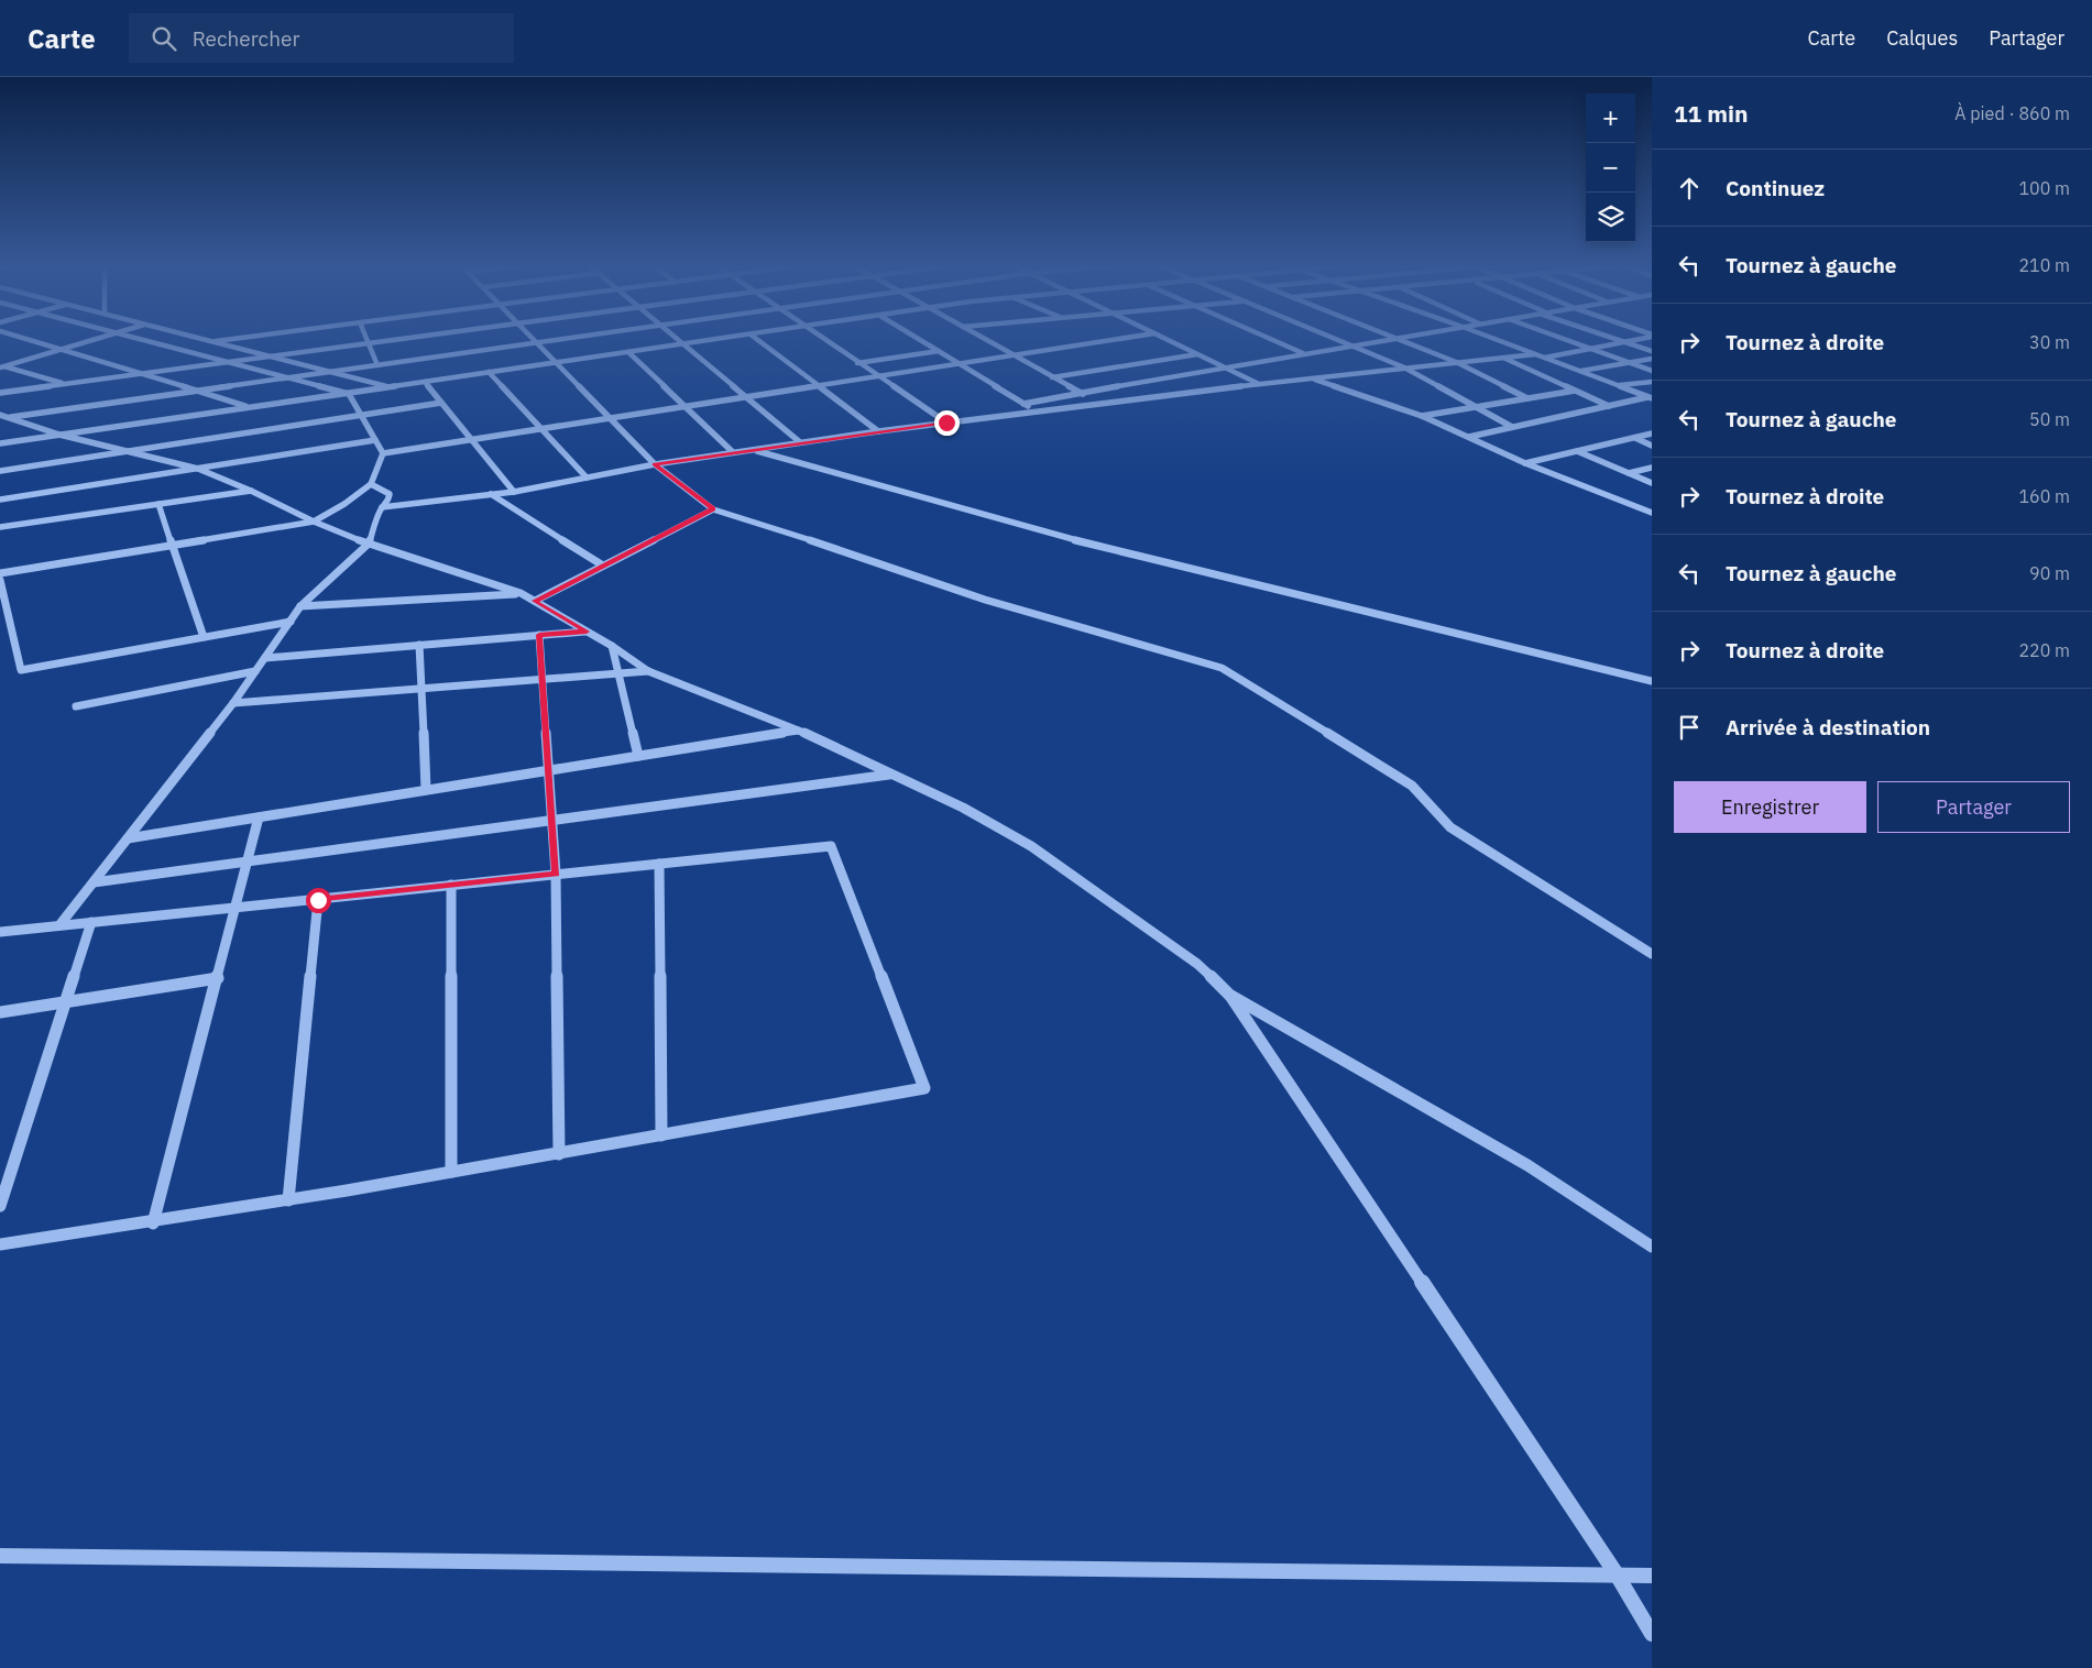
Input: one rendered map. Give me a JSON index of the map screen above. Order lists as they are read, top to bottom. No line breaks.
{"page":{"header":"Carte","search":"Rechercher","nav":["Carte","Calques","Partager"],"heading":["11 min","À pied · 860 m"],"map_buttons":["+","−"],"list":[["Continuez","100 m"],["Tournez à gauche","210 m"],["Tournez à droite","30 m"],["Tournez à gauche","50 m"],["Tournez à droite","160 m"],["Tournez à gauche","90 m"],["Tournez à droite","220 m"],"Arrivée à destination"],"buttons":["Enregistrer","Partager"]}}
